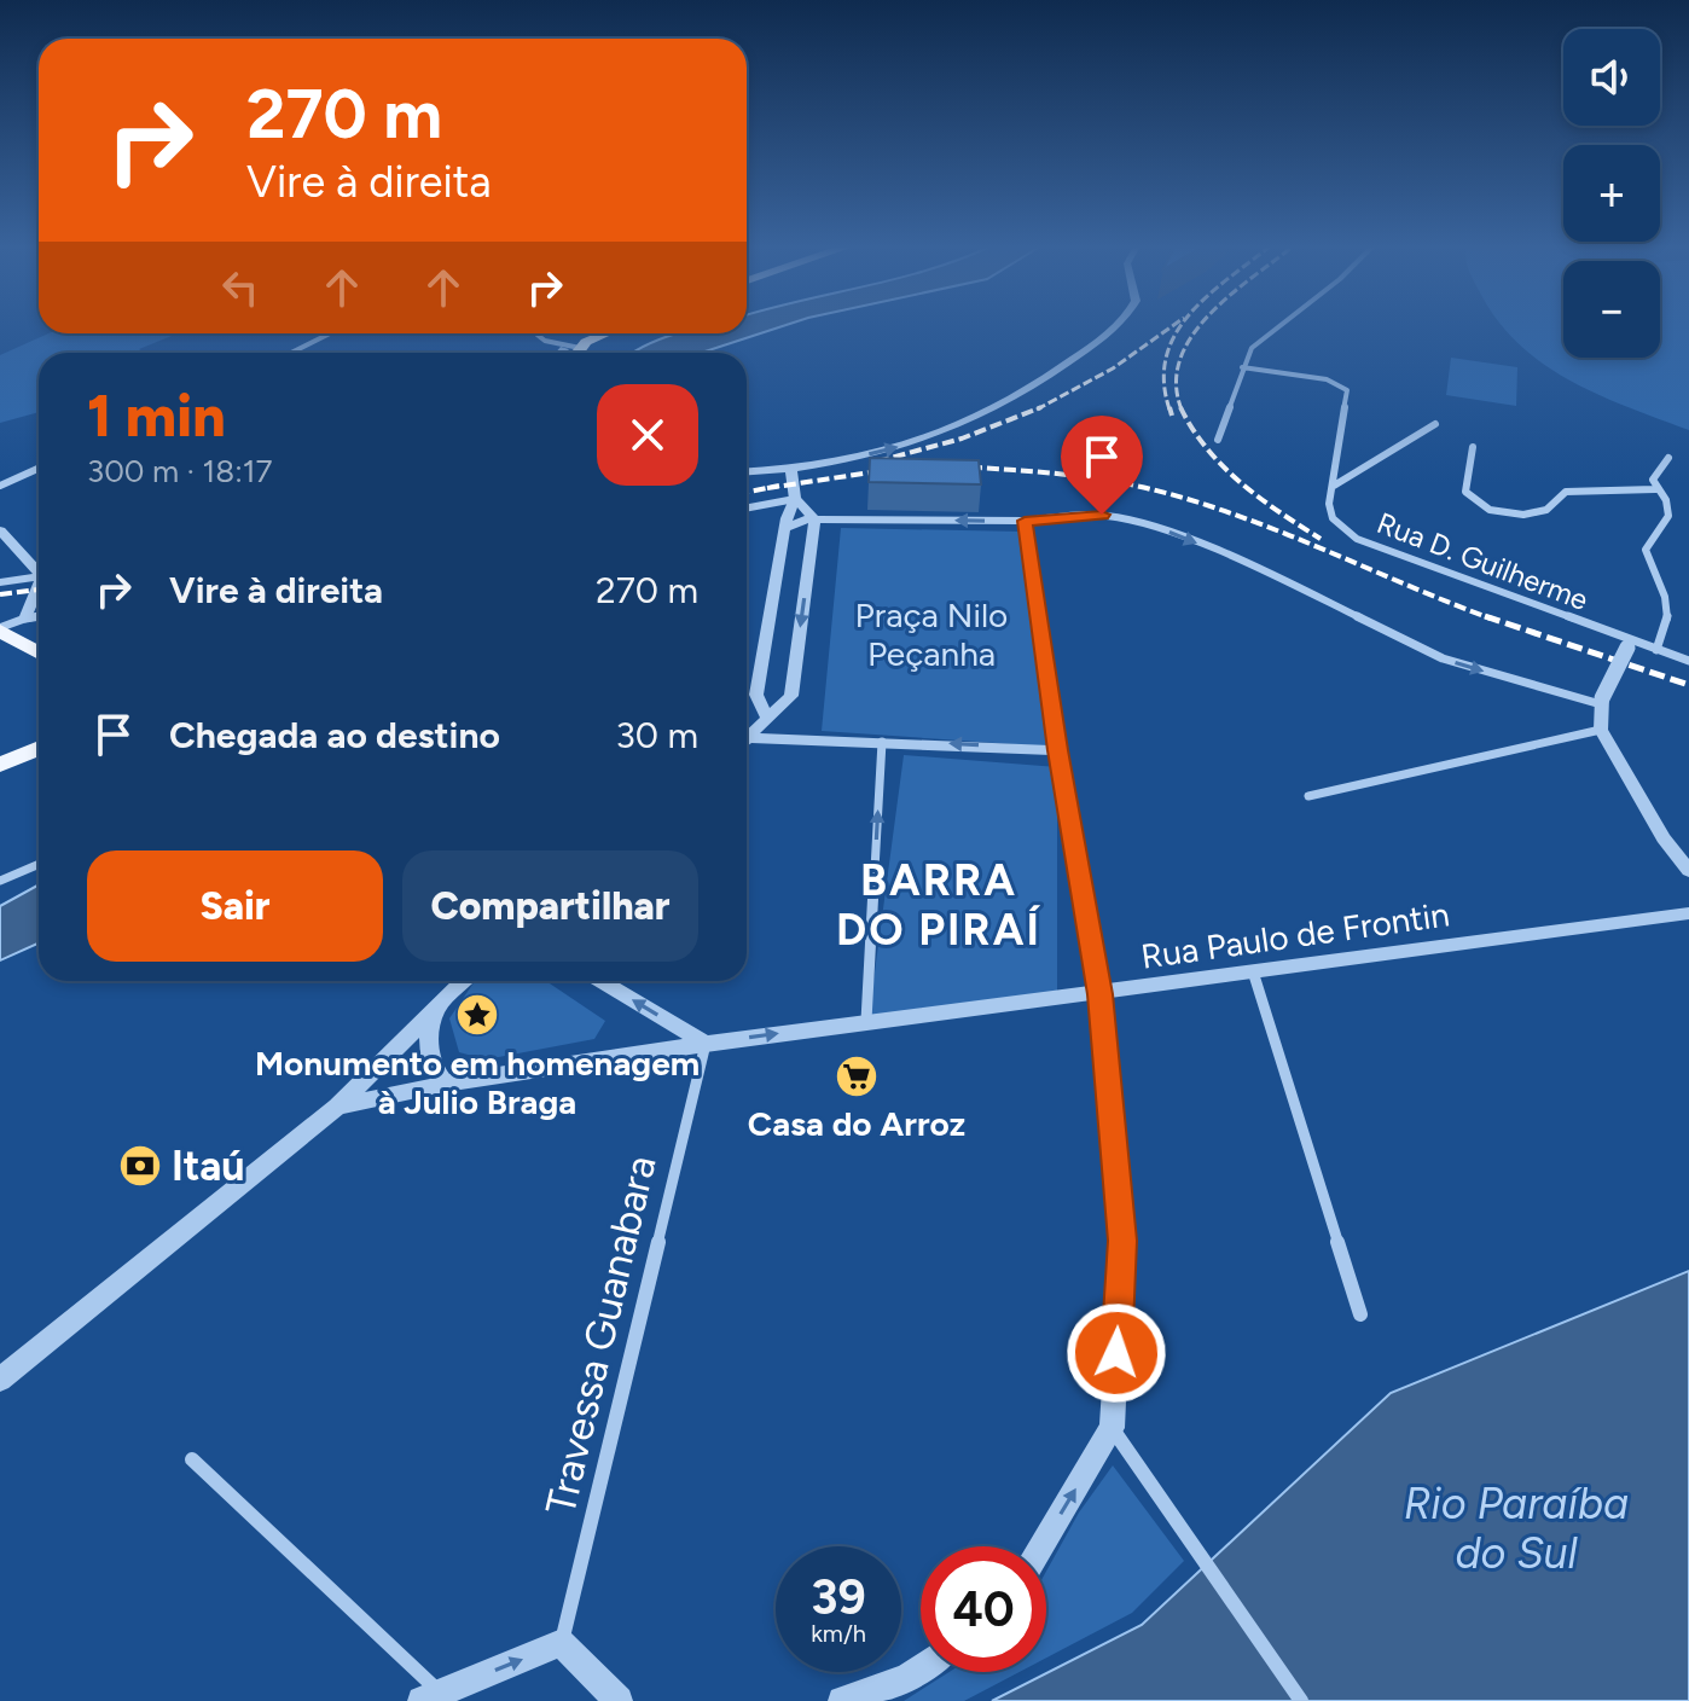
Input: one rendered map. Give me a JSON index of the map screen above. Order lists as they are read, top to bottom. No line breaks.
{"streets":{"street":["Rua D. Guilherme","Rua Paulo de Frontin","Travessa Guanabara"]},"crossings":[["Rua Paulo de Frontin","Travessa Guanabara"]],"districts":["BARRA DO PIRAÍ"],"water":["Rio Paraíba do Sul"],"parks":["Praça Nilo Peçanha"],"places":{"place":["Monumento em homenagem à Julio Braga"],"supermarket":["Casa do Arroz"],"bank":["Itaú"]},"page":{"map_buttons":["+","−"],"turn":["270 m","Vire à direita"],"heading":["1 min","300 m · 18:17"],"list":[{"name":"Vire à direita","value":"270 m"},{"name":"Chegada ao destino","value":"30 m"}],"buttons":["Sair","Compartilhar"],"speed":"39 km/h","limit":"40"}}
